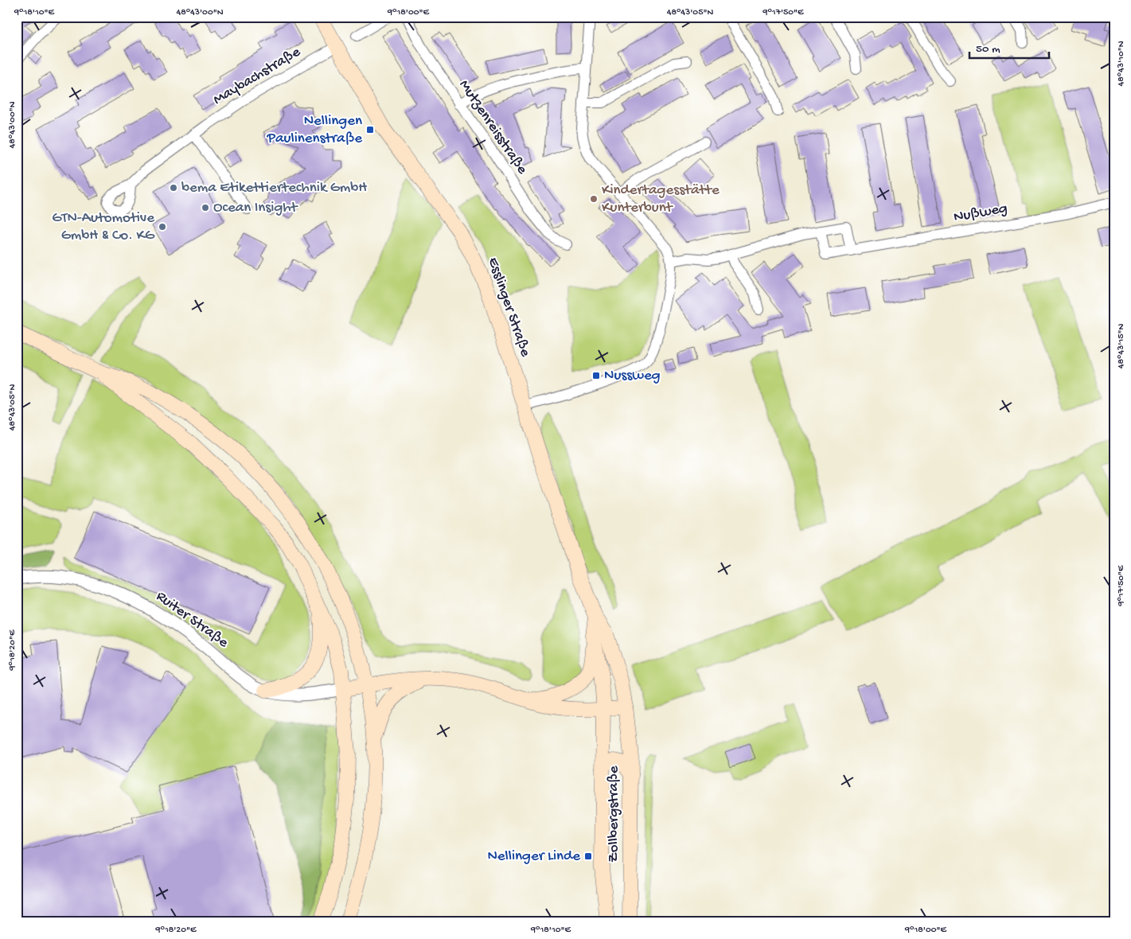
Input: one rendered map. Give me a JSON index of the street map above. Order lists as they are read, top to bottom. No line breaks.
{"streets":{"main road":["Esslinger Straße","Zollbergstraße"],"street":["Maybachstraße","Mutzenreisstraße","Nußweg","Ruiter Straße"]},"crossings":[["Maybachstraße","Esslinger Straße"],["Esslinger Straße","Zollbergstraße"]],"places":{"transit":["Nellingen Paulinenstraße","Nussweg","Nellinger Linde"],"other":["bema Etikettiertechnik GmbH","Kindertagesstätte Kunterbunt","Ocean Insight","GTN-Automotive GmbH & Co. KG"]},"scale_bar":"50 m","coordinates":["9°18'10\"E","48°43'00\"N","9°18'00\"E","48°43'05\"N","9°17'50\"E","48°43'10\"N","48°43'15\"N","9°18'20\"E"]}
